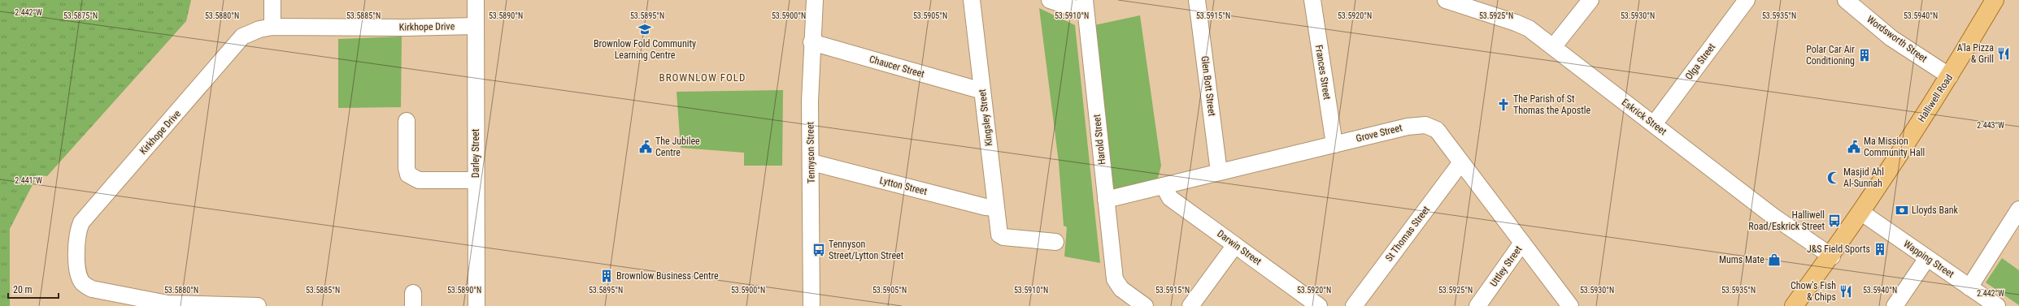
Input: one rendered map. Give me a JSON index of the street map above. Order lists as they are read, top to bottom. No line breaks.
{"streets":{"main road":["Halliwell Road"],"street":["Kirkhope Drive","Wordsworth Street","Olga Street","Chaucer Street","Frances Street","Glen Bott Street","Eskrick Street","Kingsley Street","Grove Street","Harold Street","Tennyson Street","Darley Street","Lytton Street","St Thomas Street","Darwin Street","Wapping Street","Uttley Street"]},"crossings":[["Kirkhope Drive","Darley Street"],["Wordsworth Street","Halliwell Road"],["Olga Street","Eskrick Street"],["Chaucer Street","Kingsley Street"],["Chaucer Street","Tennyson Street"],["Frances Street","Grove Street"],["Glen Bott Street","Grove Street"],["Halliwell Road","Eskrick Street"],["Halliwell Road","Wapping Street"],["Kingsley Street","Lytton Street"],["Grove Street","Harold Street"],["Grove Street","St Thomas Street"],["Grove Street","Darwin Street"],["Grove Street","Uttley Street"],["Tennyson Street","Lytton Street"]],"districts":["BROWNLOW FOLD"],"places":{"school or university":["Brownlow Fold Community Learning Centre"],"restaurant":["A'la Pizza & Grill","Chow's Fish & Chips"],"building":["Polar Car Air Conditioning","J&S Field Sports","Brownlow Business Centre"],"church":["The Parish of St Thomas the Apostle"],"public building":["The Jubilee Centre","Ma Mission Community Hall"],"mosque":["Masjid Ahl Al-Sunnah"],"bank":["Lloyds Bank"],"bus stop":["Halliwell Road/Eskrick Street","Tennyson Street/Lytton Street"],"shop":["Mums Mate"]},"scale_bar":"20 m","coordinates":["2.442°W","53.5875°N","53.5880°N","53.5885°N","53.5890°N","53.5895°N","53.5900°N","53.5905°N","53.5910°N","53.5915°N","53.5920°N","53.5925°N","53.5930°N","53.5935°N","53.5940°N","2.443°W","2.441°W"]}
